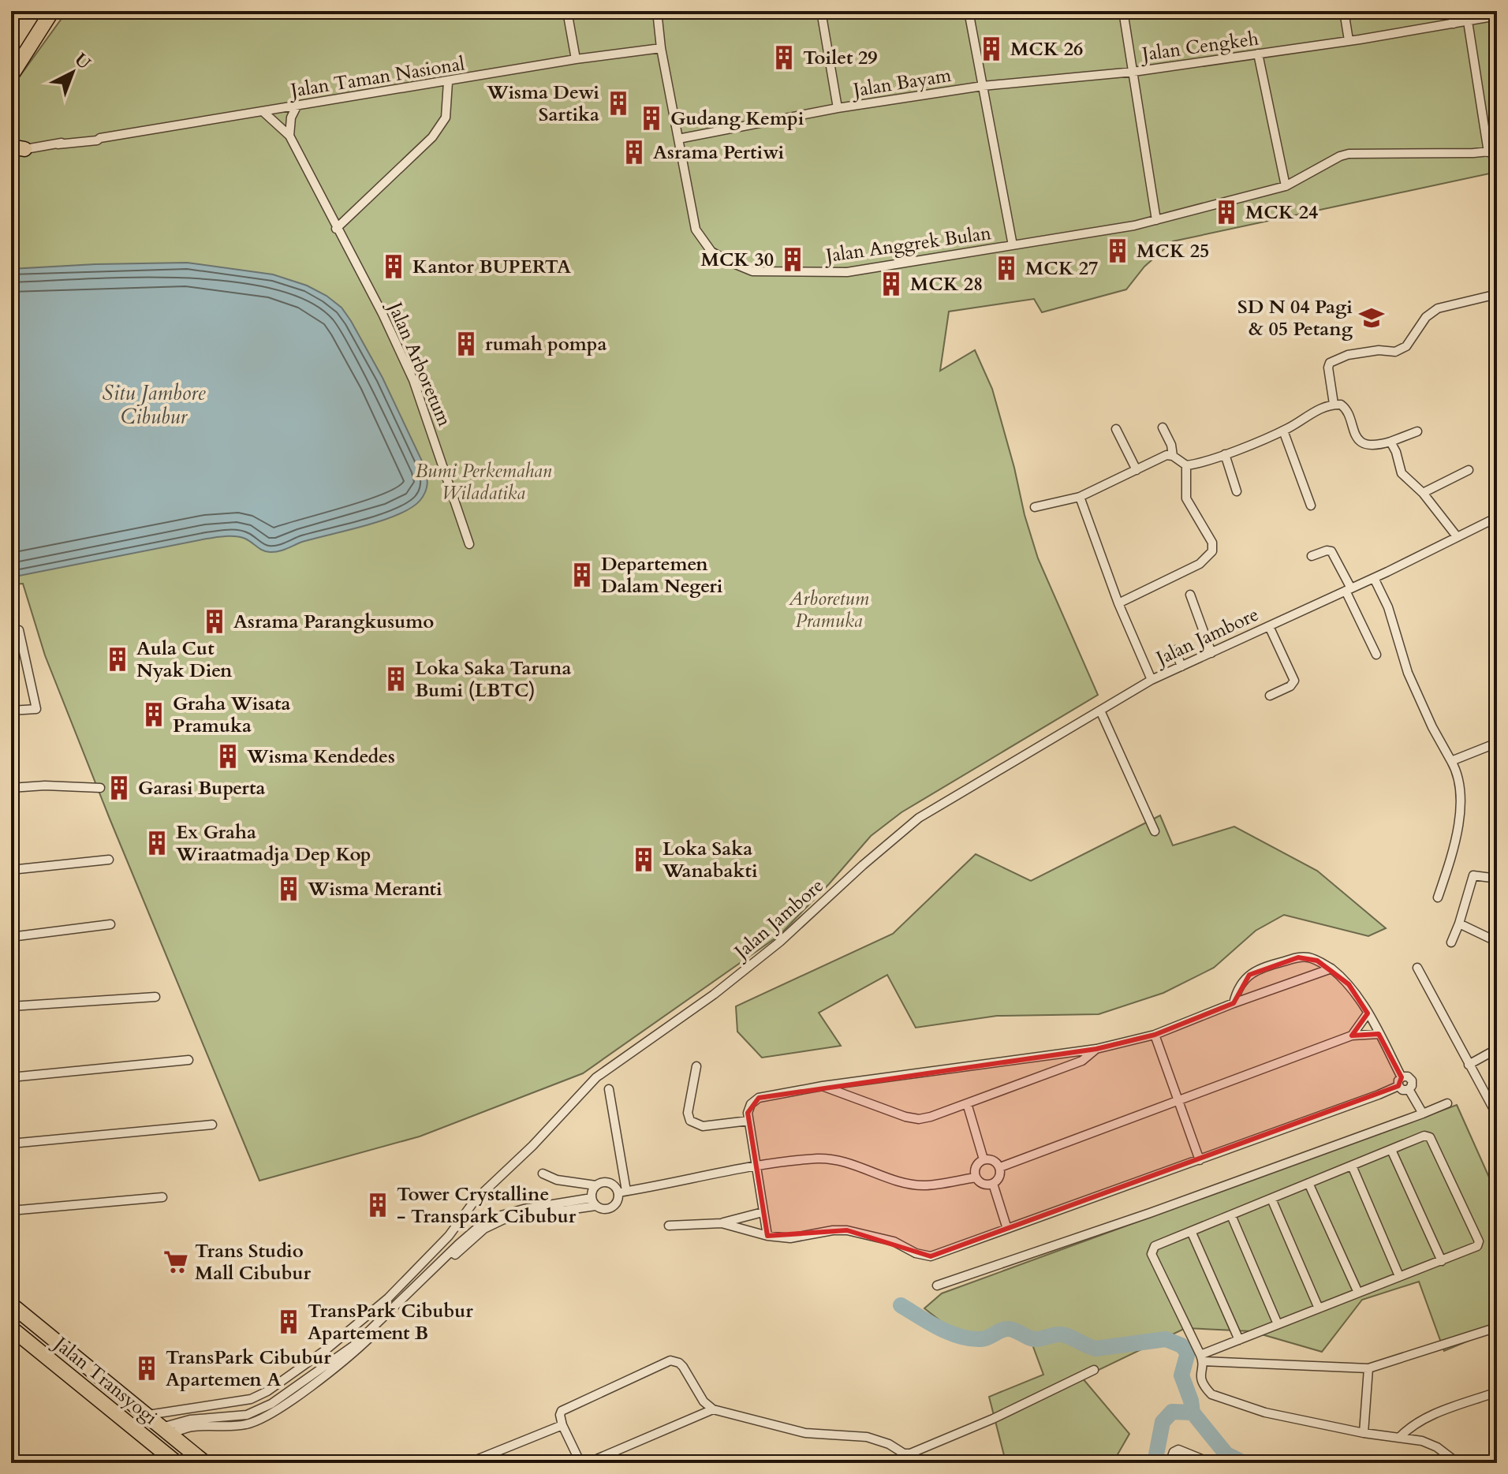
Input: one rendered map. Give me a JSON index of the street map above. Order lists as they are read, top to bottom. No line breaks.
{"streets":{"highway":["Jalan Transyogi"],"street":["Jalan Cengkeh","Jalan Taman Nasional","Jalan Bayam","Jalan Anggrek Bulan","Jalan Arboretum","Jalan Jambore"]},"crossings":[["Jalan Cengkeh","Jalan Bayam"],["Jalan Taman Nasional","Jalan Anggrek Bulan"],["Jalan Taman Nasional","Jalan Arboretum"],["Jalan Bayam","Jalan Anggrek Bulan"],["Jalan Jambore","Jalan Transyogi"]],"water":["Situ Jambore Cibubur"],"parks":["Bumi Perkemahan Wiladatika","Arboretum Pramuka"],"places":{"building":["MCK 26","Toilet 29","Wisma Dewi Sartika","Gudang Kempi","Asrama Pertiwi","MCK 24","MCK 25","MCK 30","Kantor BUPERTA","MCK 27","MCK 28","rumah pompa","Departemen Dalam Negeri","Asrama Parangkusumo","Aula Cut Nyak Dien","Loka Saka Taruna Bumi (LBTC)","Graha Wisata Pramuka","Wisma Kendedes","Garasi Buperta","Ex Graha Wiraatmadja Dep Kop","Loka Saka Wanabakti","Wisma Meranti","Tower Crystalline - Transpark Cibubur","TransPark Cibubur Apartement B","TransPark Cibubur Apartemen A"],"school or university":["SD N 04 Pagi & 05 Petang"],"supermarket":["Trans Studio Mall Cibubur"]},"north":"top right"}
